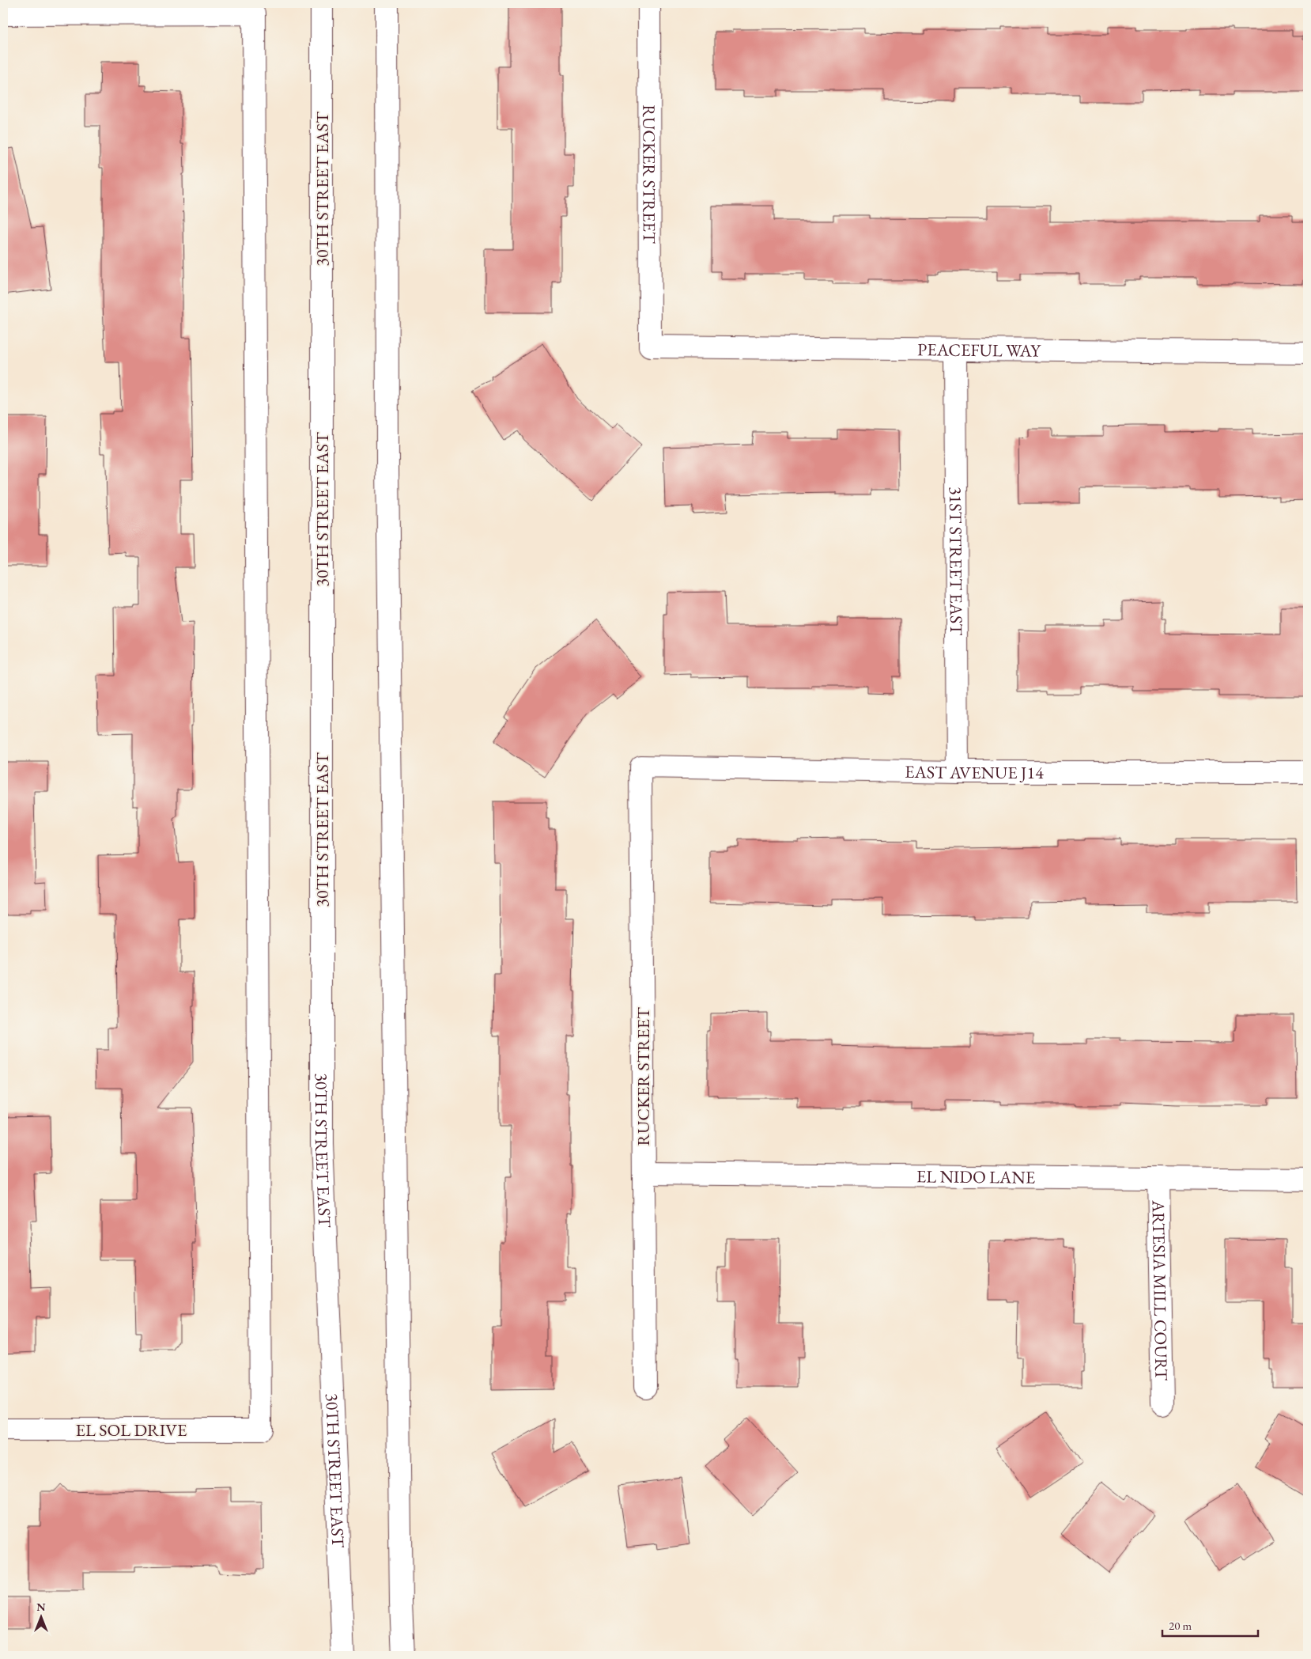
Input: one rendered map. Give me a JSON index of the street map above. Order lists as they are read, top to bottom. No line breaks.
{"streets":{"street":["RUCKER STREET","30TH STREET EAST","PEACEFUL WAY","31ST STREET EAST","EAST AVENUE J14","EL NIDO LANE","ARTESIA MILL COURT","EL SOL DRIVE"]},"crossings":[["RUCKER STREET","PEACEFUL WAY"],["RUCKER STREET","EAST AVENUE J14"],["RUCKER STREET","EL NIDO LANE"],["PEACEFUL WAY","31ST STREET EAST"],["31ST STREET EAST","EAST AVENUE J14"],["EL NIDO LANE","ARTESIA MILL COURT"]],"scale_bar":"20 m","north":"top"}
